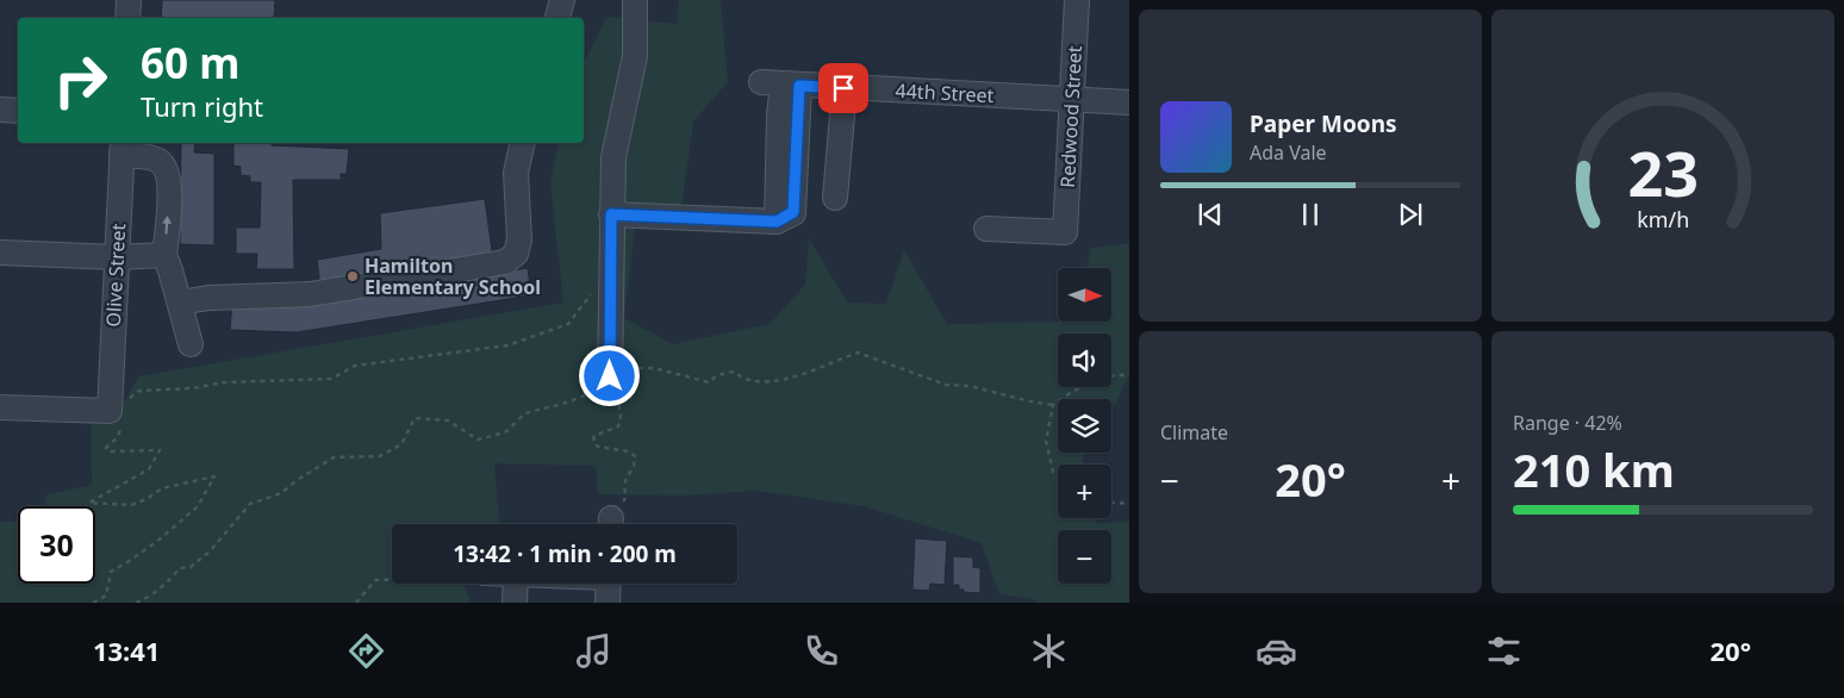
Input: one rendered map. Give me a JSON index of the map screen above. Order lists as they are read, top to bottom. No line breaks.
{"streets":{"street":["44th Street","Redwood Street","Olive Street"]},"crossings":[["44th Street","Redwood Street"]],"places":["Hamilton Elementary School"],"north":"right","page":{"turn":["60 m","Turn right"],"song":["Paper Moons","Ada Vale"],"map_buttons":["+","−"],"tile":["Climate",["Range · 42%","210 km"]],"heat":["−","20°","+"],"limit":"30","trip":"13:42 · 1 min · 200 m","tabs":["13:41","20°"],"gauge":["23","km/h"]}}
